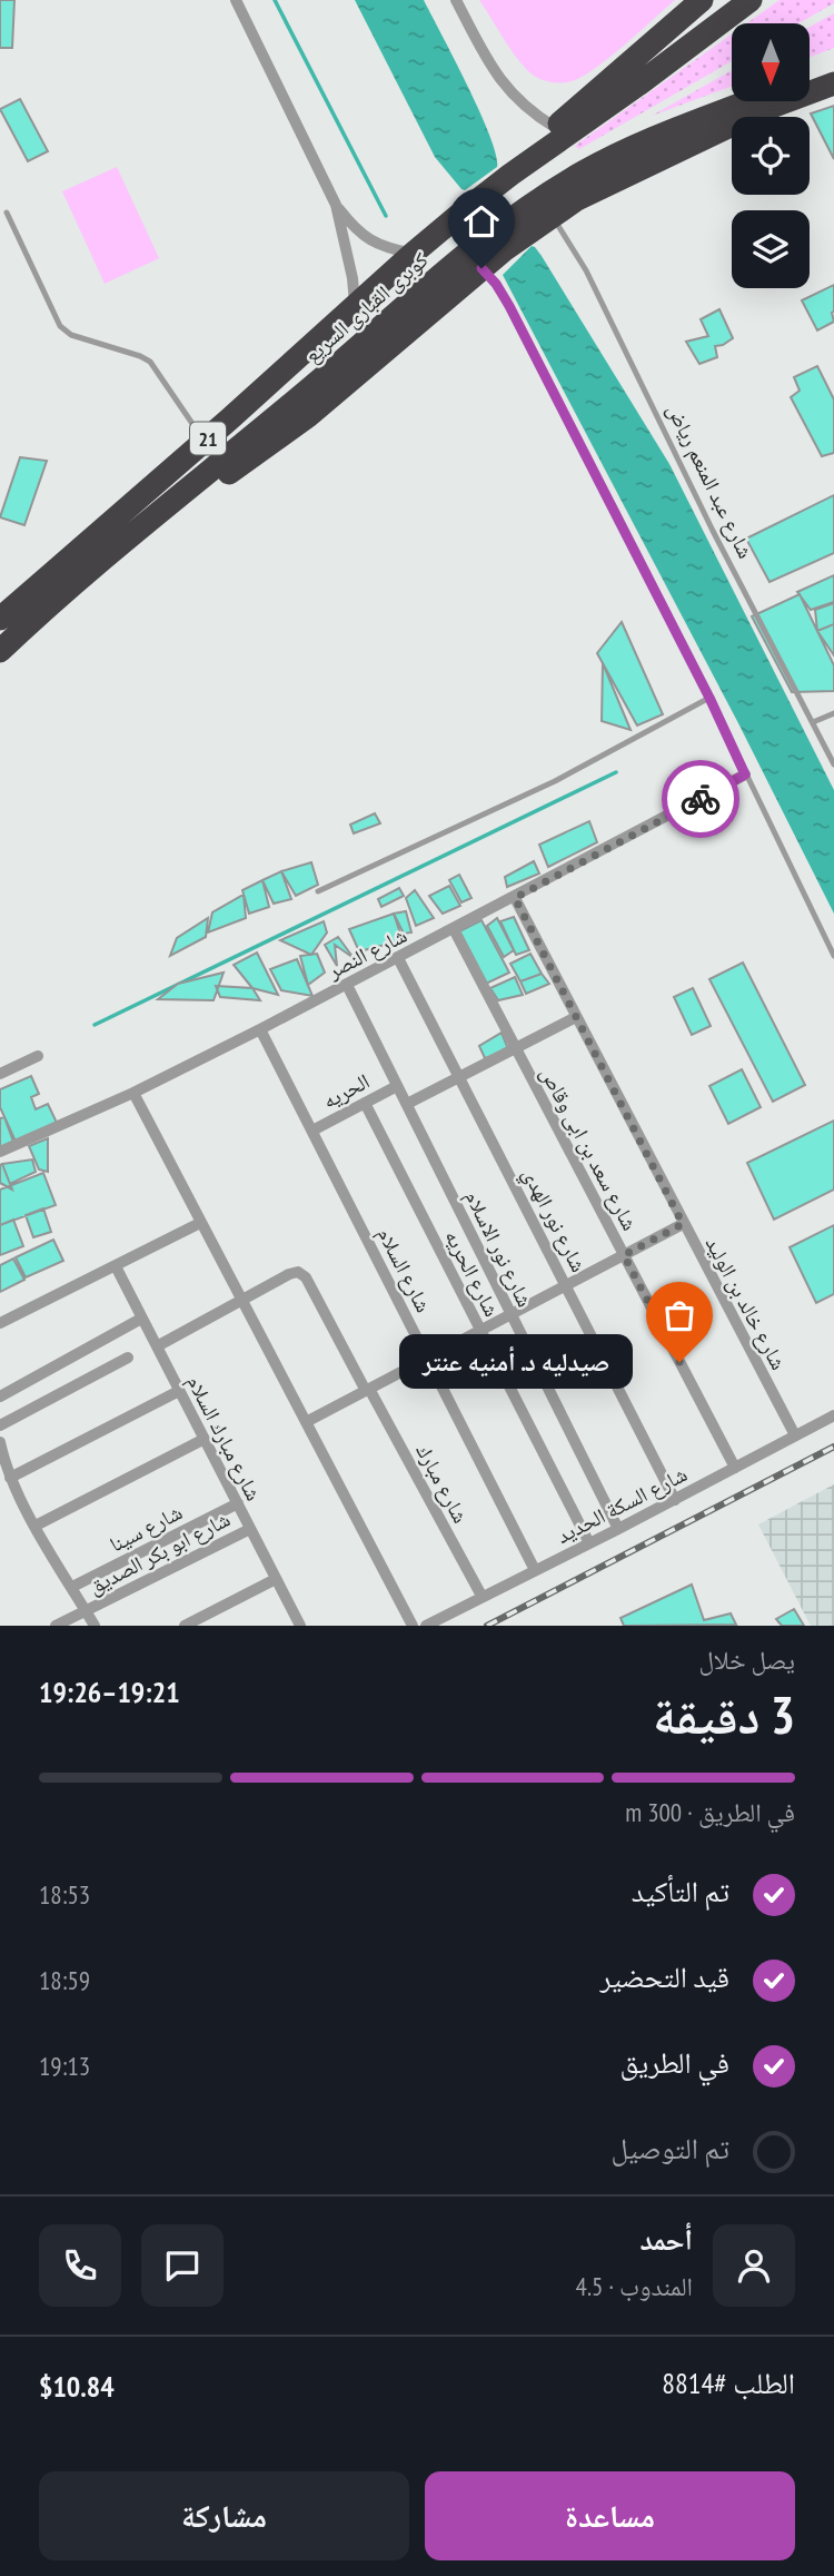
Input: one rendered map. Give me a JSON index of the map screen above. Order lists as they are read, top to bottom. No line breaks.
{"streets":{"highway":["كوبرى القبارى السريع","21"],"street":["شارع النصر","الحريه","شارع سعد بن ابى وقاص","شارع نور الهدي","شارع نور الاسلام","شارع السلام","شارع الحريه","شارع خالد بن الوليد","شارع مبارك السلام","شارع مبارك","شارع السكة الحديد","شارع سينا","شارع ابو بكر الصديق"],"lane":["شارع عبد المنعم رياض"]},"crossings":[["كوبرى القبارى السريع","21"],["كوبرى القبارى السريع","شارع عبد المنعم رياض"],["شارع النصر","شارع سعد بن ابى وقاص"],["شارع النصر","شارع نور الهدي"],["شارع النصر","شارع نور الاسلام"],["شارع النصر","شارع السلام"],["شارع النصر","شارع خالد بن الوليد"],["الحريه","شارع نور الاسلام"],["الحريه","شارع السلام"],["الحريه","شارع الحريه"],["شارع سعد بن ابى وقاص","شارع السكة الحديد"],["شارع نور الهدي","شارع السكة الحديد"],["شارع نور الاسلام","شارع السكة الحديد"],["شارع السلام","شارع السكة الحديد"],["شارع الحريه","شارع السكة الحديد"],["شارع خالد بن الوليد","شارع السكة الحديد"],["شارع مبارك السلام","شارع سينا"],["شارع مبارك السلام","شارع ابو بكر الصديق"],["شارع مبارك","شارع السكة الحديد"]],"places":["صيدليه د. أمنيه عنتر"],"north":"bottom","page":{"bubble":"صيدليه د. أمنيه عنتر","heading":["3 دقيقة","يصل خلال","19:21–19:26"],"panel":["أحمد","المندوب · 4.5","الطلب #8814","$10.84"],"bar":"في الطريق · 300 m","list":[["تم التأكيد","18:53"],["قيد التحضير","18:59"],["في الطريق","19:13"],"تم التوصيل"],"buttons":["مساعدة","مشاركة"]}}
